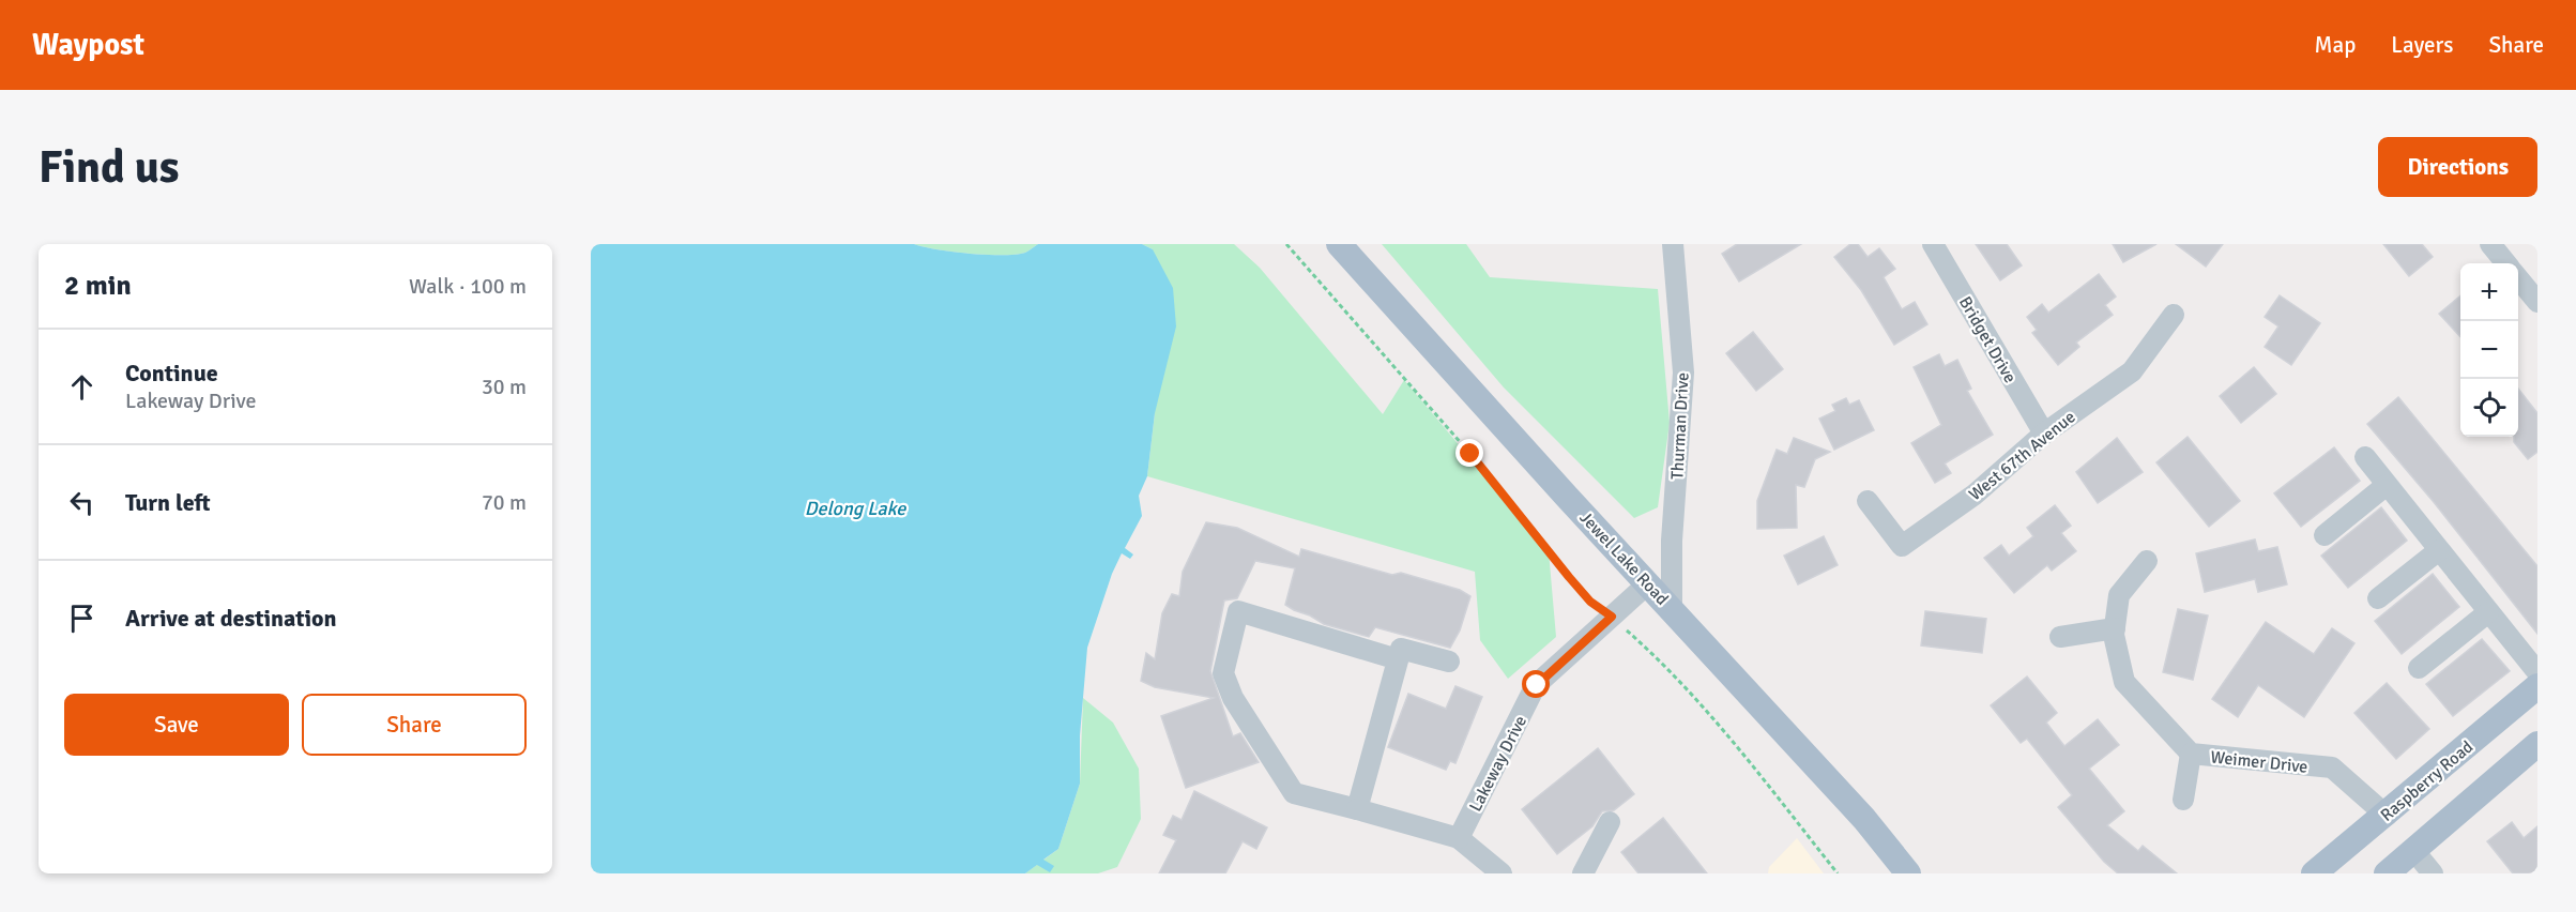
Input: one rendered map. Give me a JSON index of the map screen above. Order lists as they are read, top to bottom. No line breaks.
{"streets":{"main road":["Jewel Lake Road","Raspberry Road"],"street":["Bridget Drive","Thurman Drive","West 67th Avenue","Weimer Drive","Lakeway Drive"]},"crossings":[["Bridget Drive","West 67th Avenue"],["Thurman Drive","Jewel Lake Road"],["Jewel Lake Road","Lakeway Drive"],["Weimer Drive","Raspberry Road"]],"water":["Delong Lake"],"page":{"header":"Waypost","nav":["Map","Layers","Share"],"buttons":["Directions",["Save","Share"]],"title":"Find us","heading":["2 min","Walk · 100 m"],"map_buttons":["+","−"],"list":[["Continue","Lakeway Drive","30 m"],["Turn left","70 m"],"Arrive at destination"]}}
